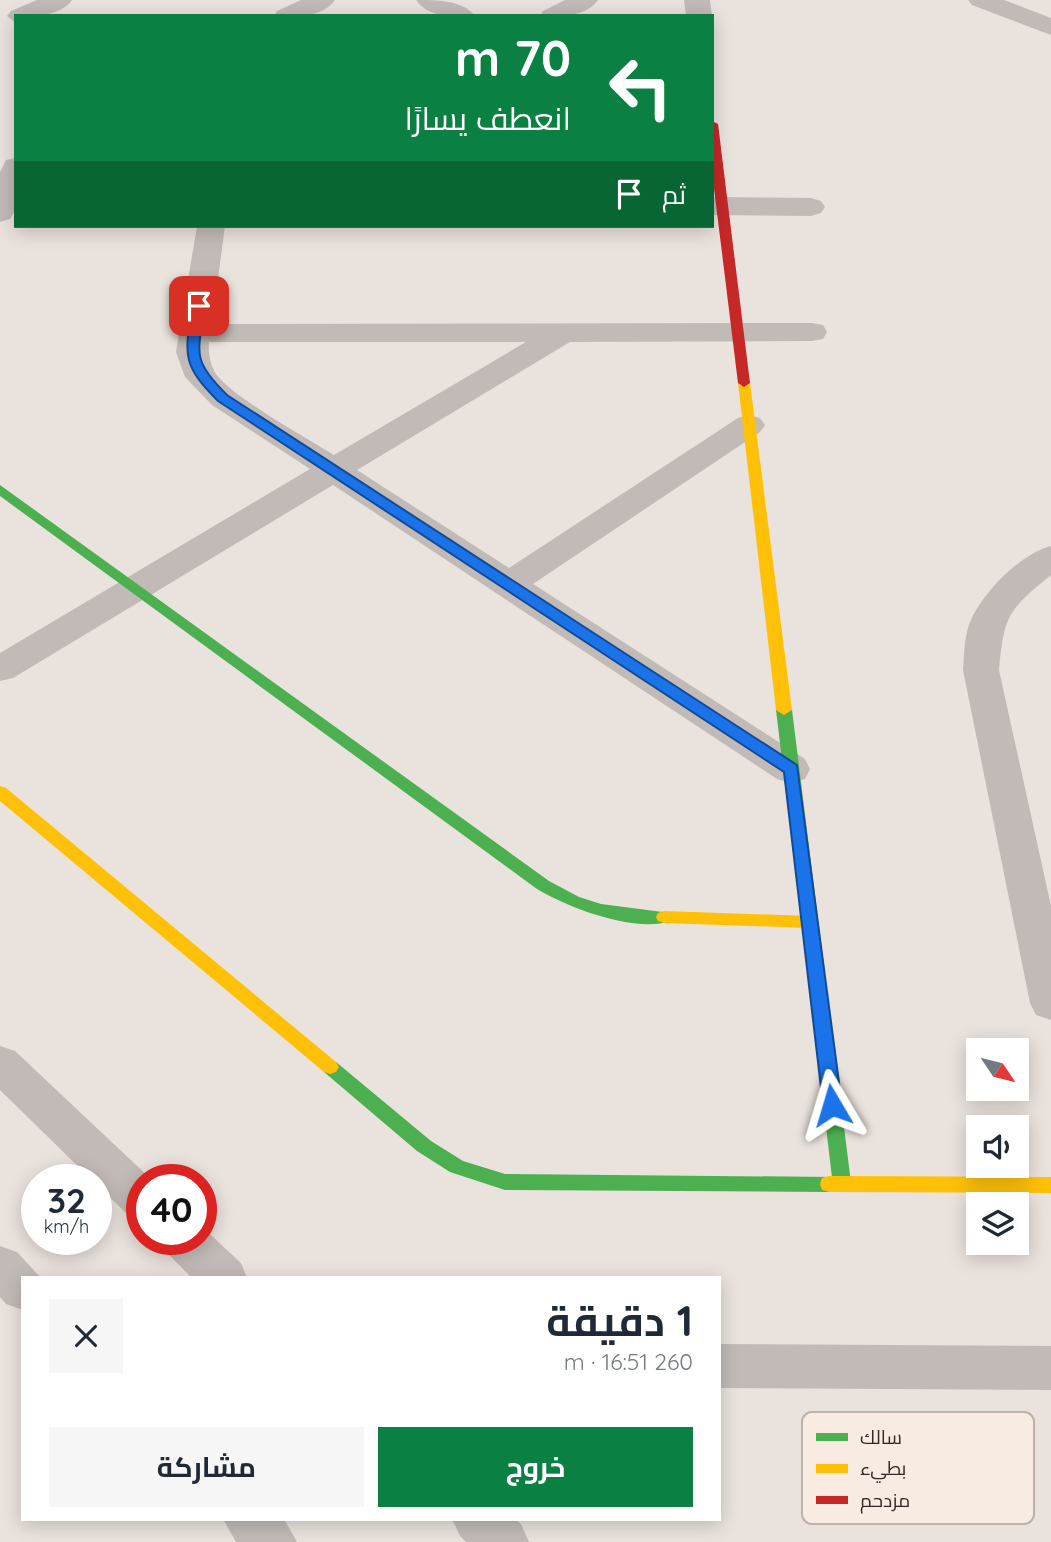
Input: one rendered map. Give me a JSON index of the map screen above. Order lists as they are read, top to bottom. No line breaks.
{"legend":["سالك","بطيء","مزدحم"],"north":"bottom right","page":{"turn":["70 m","انعطف يسارًا"],"then":"ثم","speed":"32 km/h","limit":"40","heading":["1 دقيقة","260 m · 16:51"],"buttons":["خروج","مشاركة"]}}
